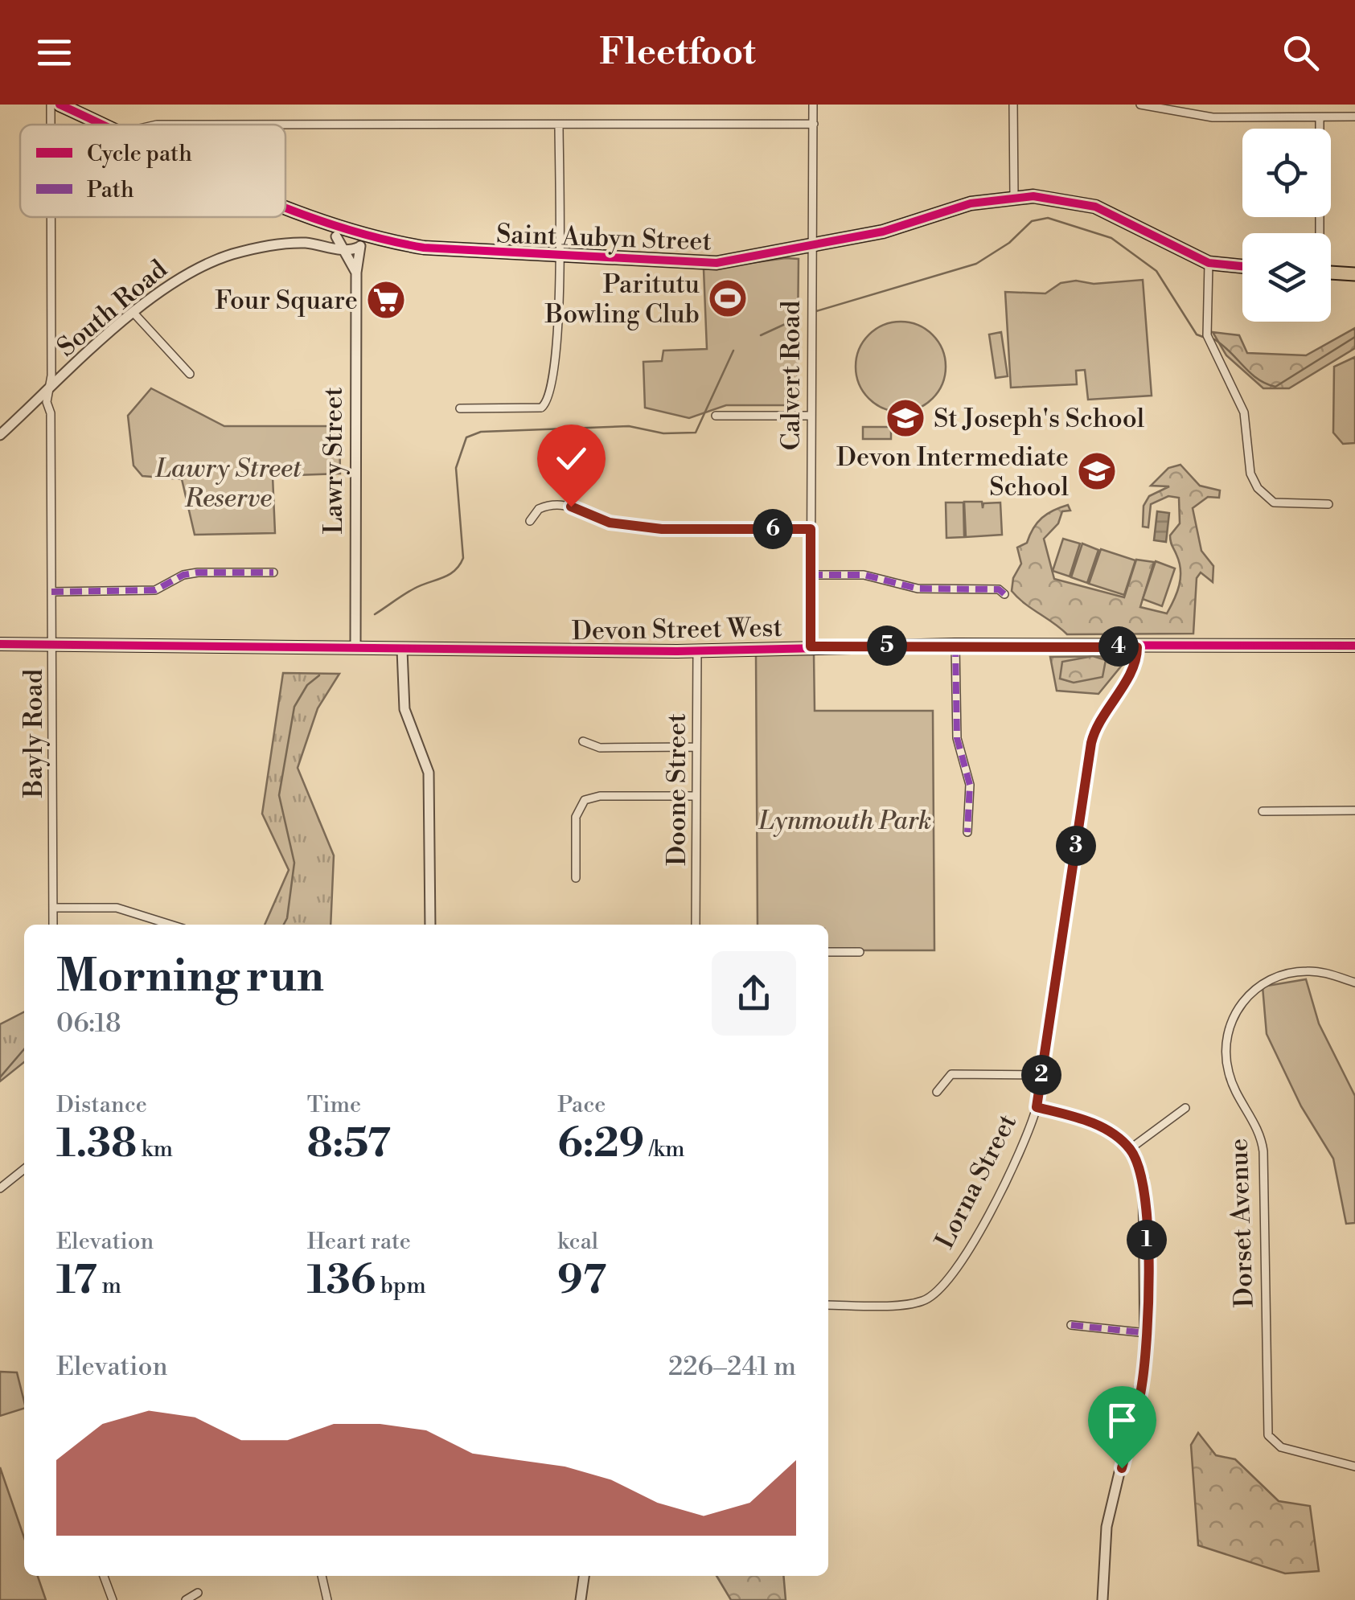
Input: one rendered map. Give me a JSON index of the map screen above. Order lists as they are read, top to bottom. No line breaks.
{"streets":{"highway":["Saint Aubyn Street"],"main road":["Devon Street West"],"street":["South Road","Calvert Road","Lawry Street","Bayly Road","Doone Street","Lorna Street","Dorset Avenue"]},"crossings":[["Saint Aubyn Street","South Road"],["Saint Aubyn Street","Calvert Road"],["Saint Aubyn Street","Lawry Street"],["South Road","Lawry Street"],["South Road","Bayly Road"],["Calvert Road","Devon Street West"],["Lawry Street","Devon Street West"],["Devon Street West","Bayly Road"],["Devon Street West","Doone Street"],["Devon Street West","Lorna Street"]],"parks":["Lawry Street Reserve","Lynmouth Park"],"places":{"sports":["Paritutu Bowling Club"],"supermarket":["Four Square"],"school or university":["St Joseph's School","Devon Intermediate School"]},"legend":["Cycle path","Path"],"page":{"header":"Fleetfoot","pins":["6","5","4","3","2","1"],"heading":["Morning run","06:18"],"stats":[["Distance","1.38 km"],["Time","8:57"],["Pace","6:29 /km"],["Elevation","17 m"],["Heart rate","136 bpm"],["kcal","97"]],"chart":["Elevation","226–241 m"]}}
